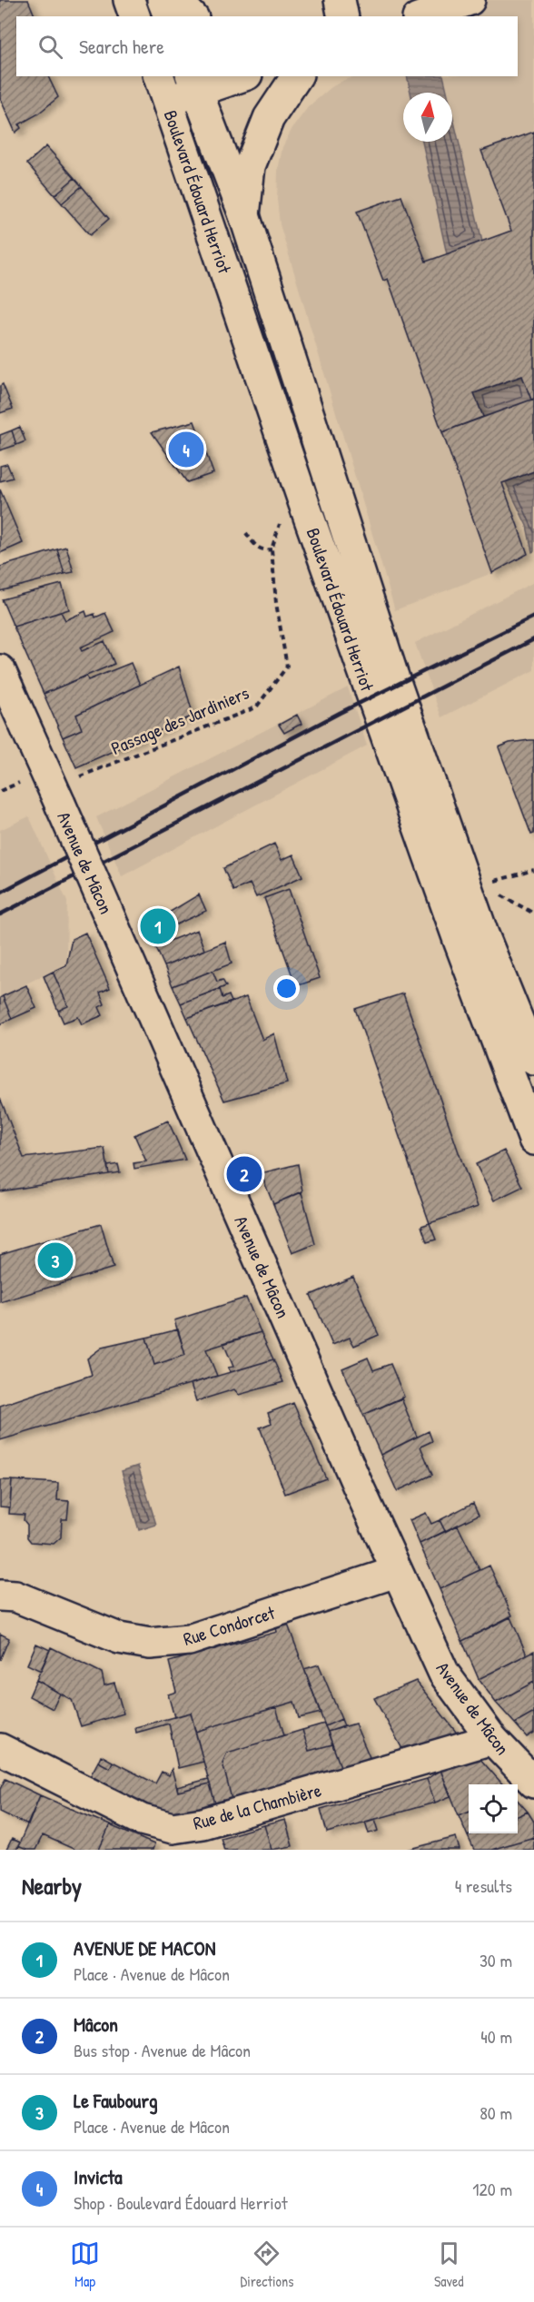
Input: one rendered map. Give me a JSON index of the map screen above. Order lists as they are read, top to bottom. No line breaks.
{"streets":{"main road":["Boulevard Édouard Herriot","Avenue de Mâcon","Rue Condorcet","Rue de la Chambière"],"path":["Passage des Jardiniers"]},"crossings":[["Passage des Jardiniers","Avenue de Mâcon"],["Avenue de Mâcon","Rue Condorcet"],["Avenue de Mâcon","Rue de la Chambière"]],"north":"top","page":{"search":"Search here","pins":["4","1","2","3"],"heading":["Nearby","4 results"],"list":[{"mark":"1","name":"AVENUE DE MACON","note":"Place · Avenue de Mâcon","value":"30 m"},{"mark":"2","name":"Mâcon","note":"Bus stop · Avenue de Mâcon","value":"40 m"},{"mark":"3","name":"Le Faubourg","note":"Place · Avenue de Mâcon","value":"80 m"},{"mark":"4","name":"Invicta","note":"Shop · Boulevard Édouard Herriot","value":"120 m"}],"nav":["Map","Directions","Saved"]}}
